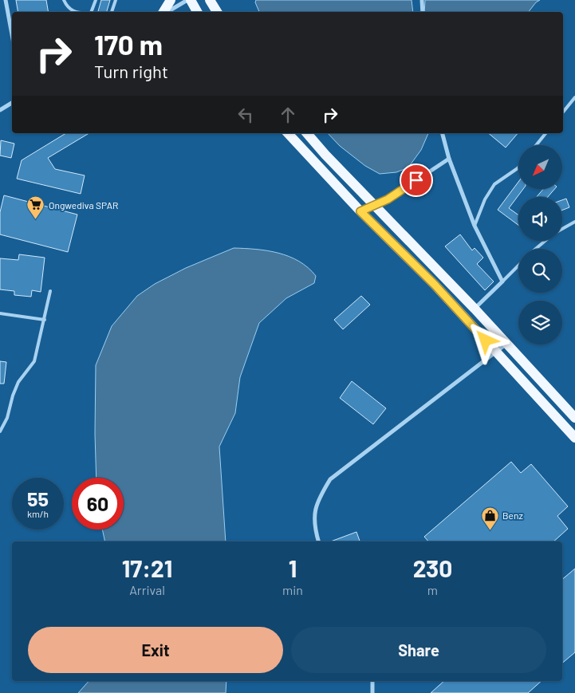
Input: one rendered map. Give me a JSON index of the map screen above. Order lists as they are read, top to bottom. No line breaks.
{"places":{"supermarket":["Ongwediva SPAR"],"shop":["Benz"]},"north":"bottom left","page":{"turn":["170 m","Turn right"],"speed":"55 km/h","limit":"60","eta":["17:21","Arrival","1","min","230","m"],"buttons":["Exit","Share"]}}
